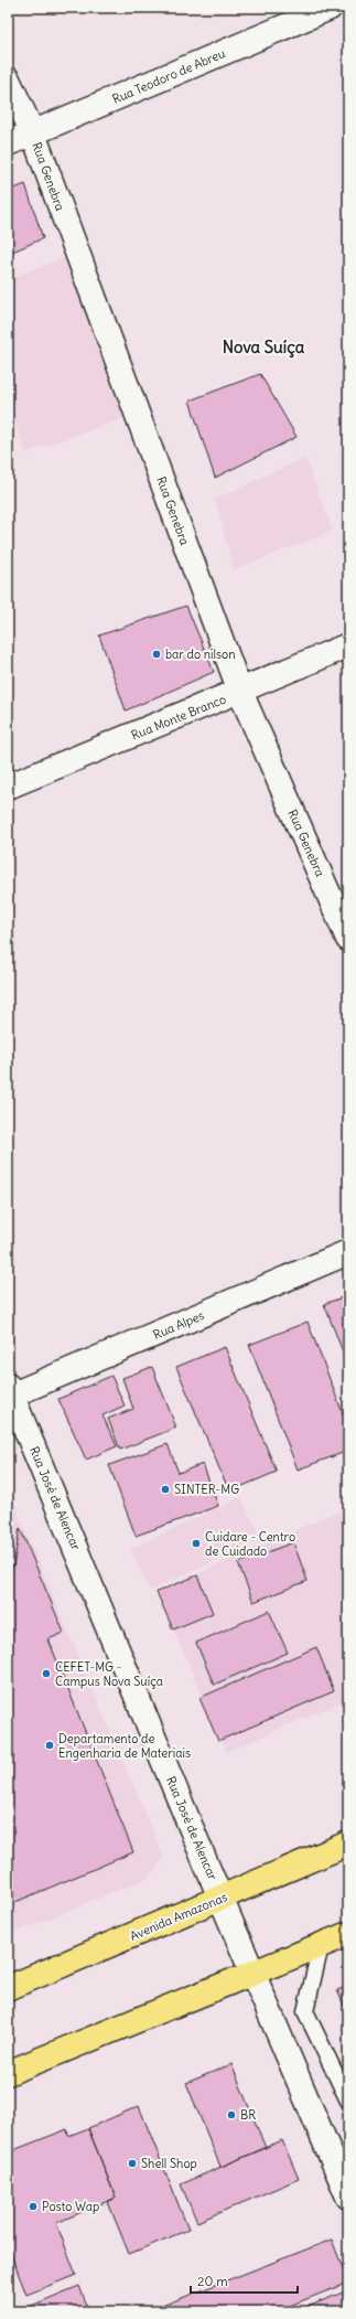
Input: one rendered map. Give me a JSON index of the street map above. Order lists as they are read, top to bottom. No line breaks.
{"streets":{"main road":["Avenida Amazonas"],"street":["Rua Teodoro de Abreu","Rua Genebra","Rua Monte Branco","Rua Alpes","Rua José de Alencar"]},"crossings":[["Rua Teodoro de Abreu","Rua Genebra"],["Rua Genebra","Rua Monte Branco"],["Rua Alpes","Rua José de Alencar"],["Rua José de Alencar","Avenida Amazonas"]],"districts":["Nova Suíça"],"places":["bar do nilson","SINTER-MG","Cuidare - Centro de Cuidado","CEFET-MG - Campus Nova Suíça","Departamento de Engenharia de Materiais","BR","Shell Shop","Posto Wap"],"scale_bar":"20 m"}
